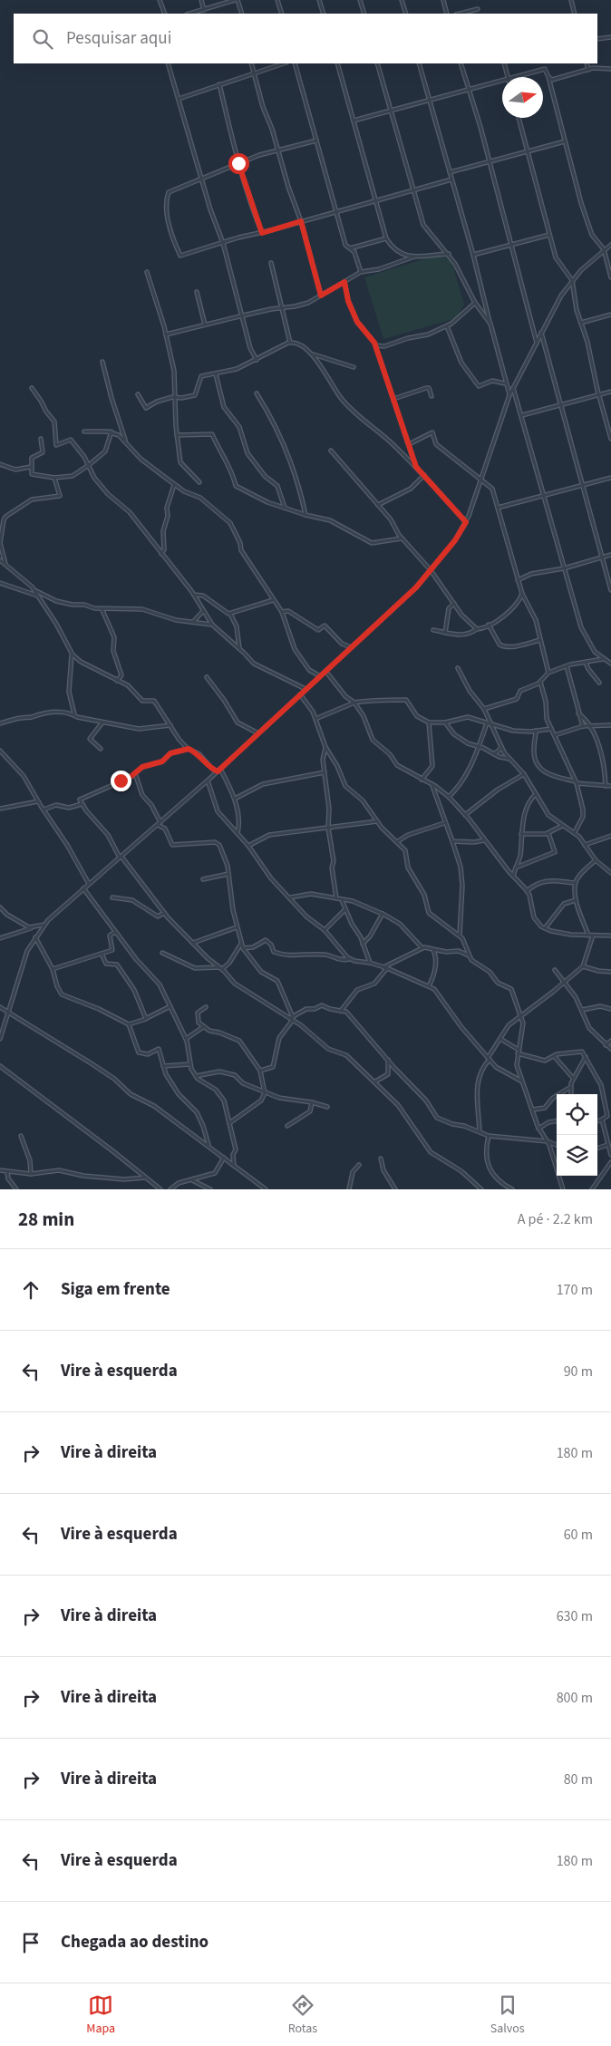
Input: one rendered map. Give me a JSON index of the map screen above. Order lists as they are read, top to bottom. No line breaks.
{"north":"right","page":{"search":"Pesquisar aqui","heading":["28 min","A pé · 2.2 km"],"list":[["Siga em frente","170 m"],["Vire à esquerda","90 m"],["Vire à direita","180 m"],["Vire à esquerda","60 m"],["Vire à direita","630 m"],["Vire à direita","800 m"],["Vire à direita","80 m"],["Vire à esquerda","180 m"],"Chegada ao destino"],"nav":["Mapa","Rotas","Salvos"]}}
